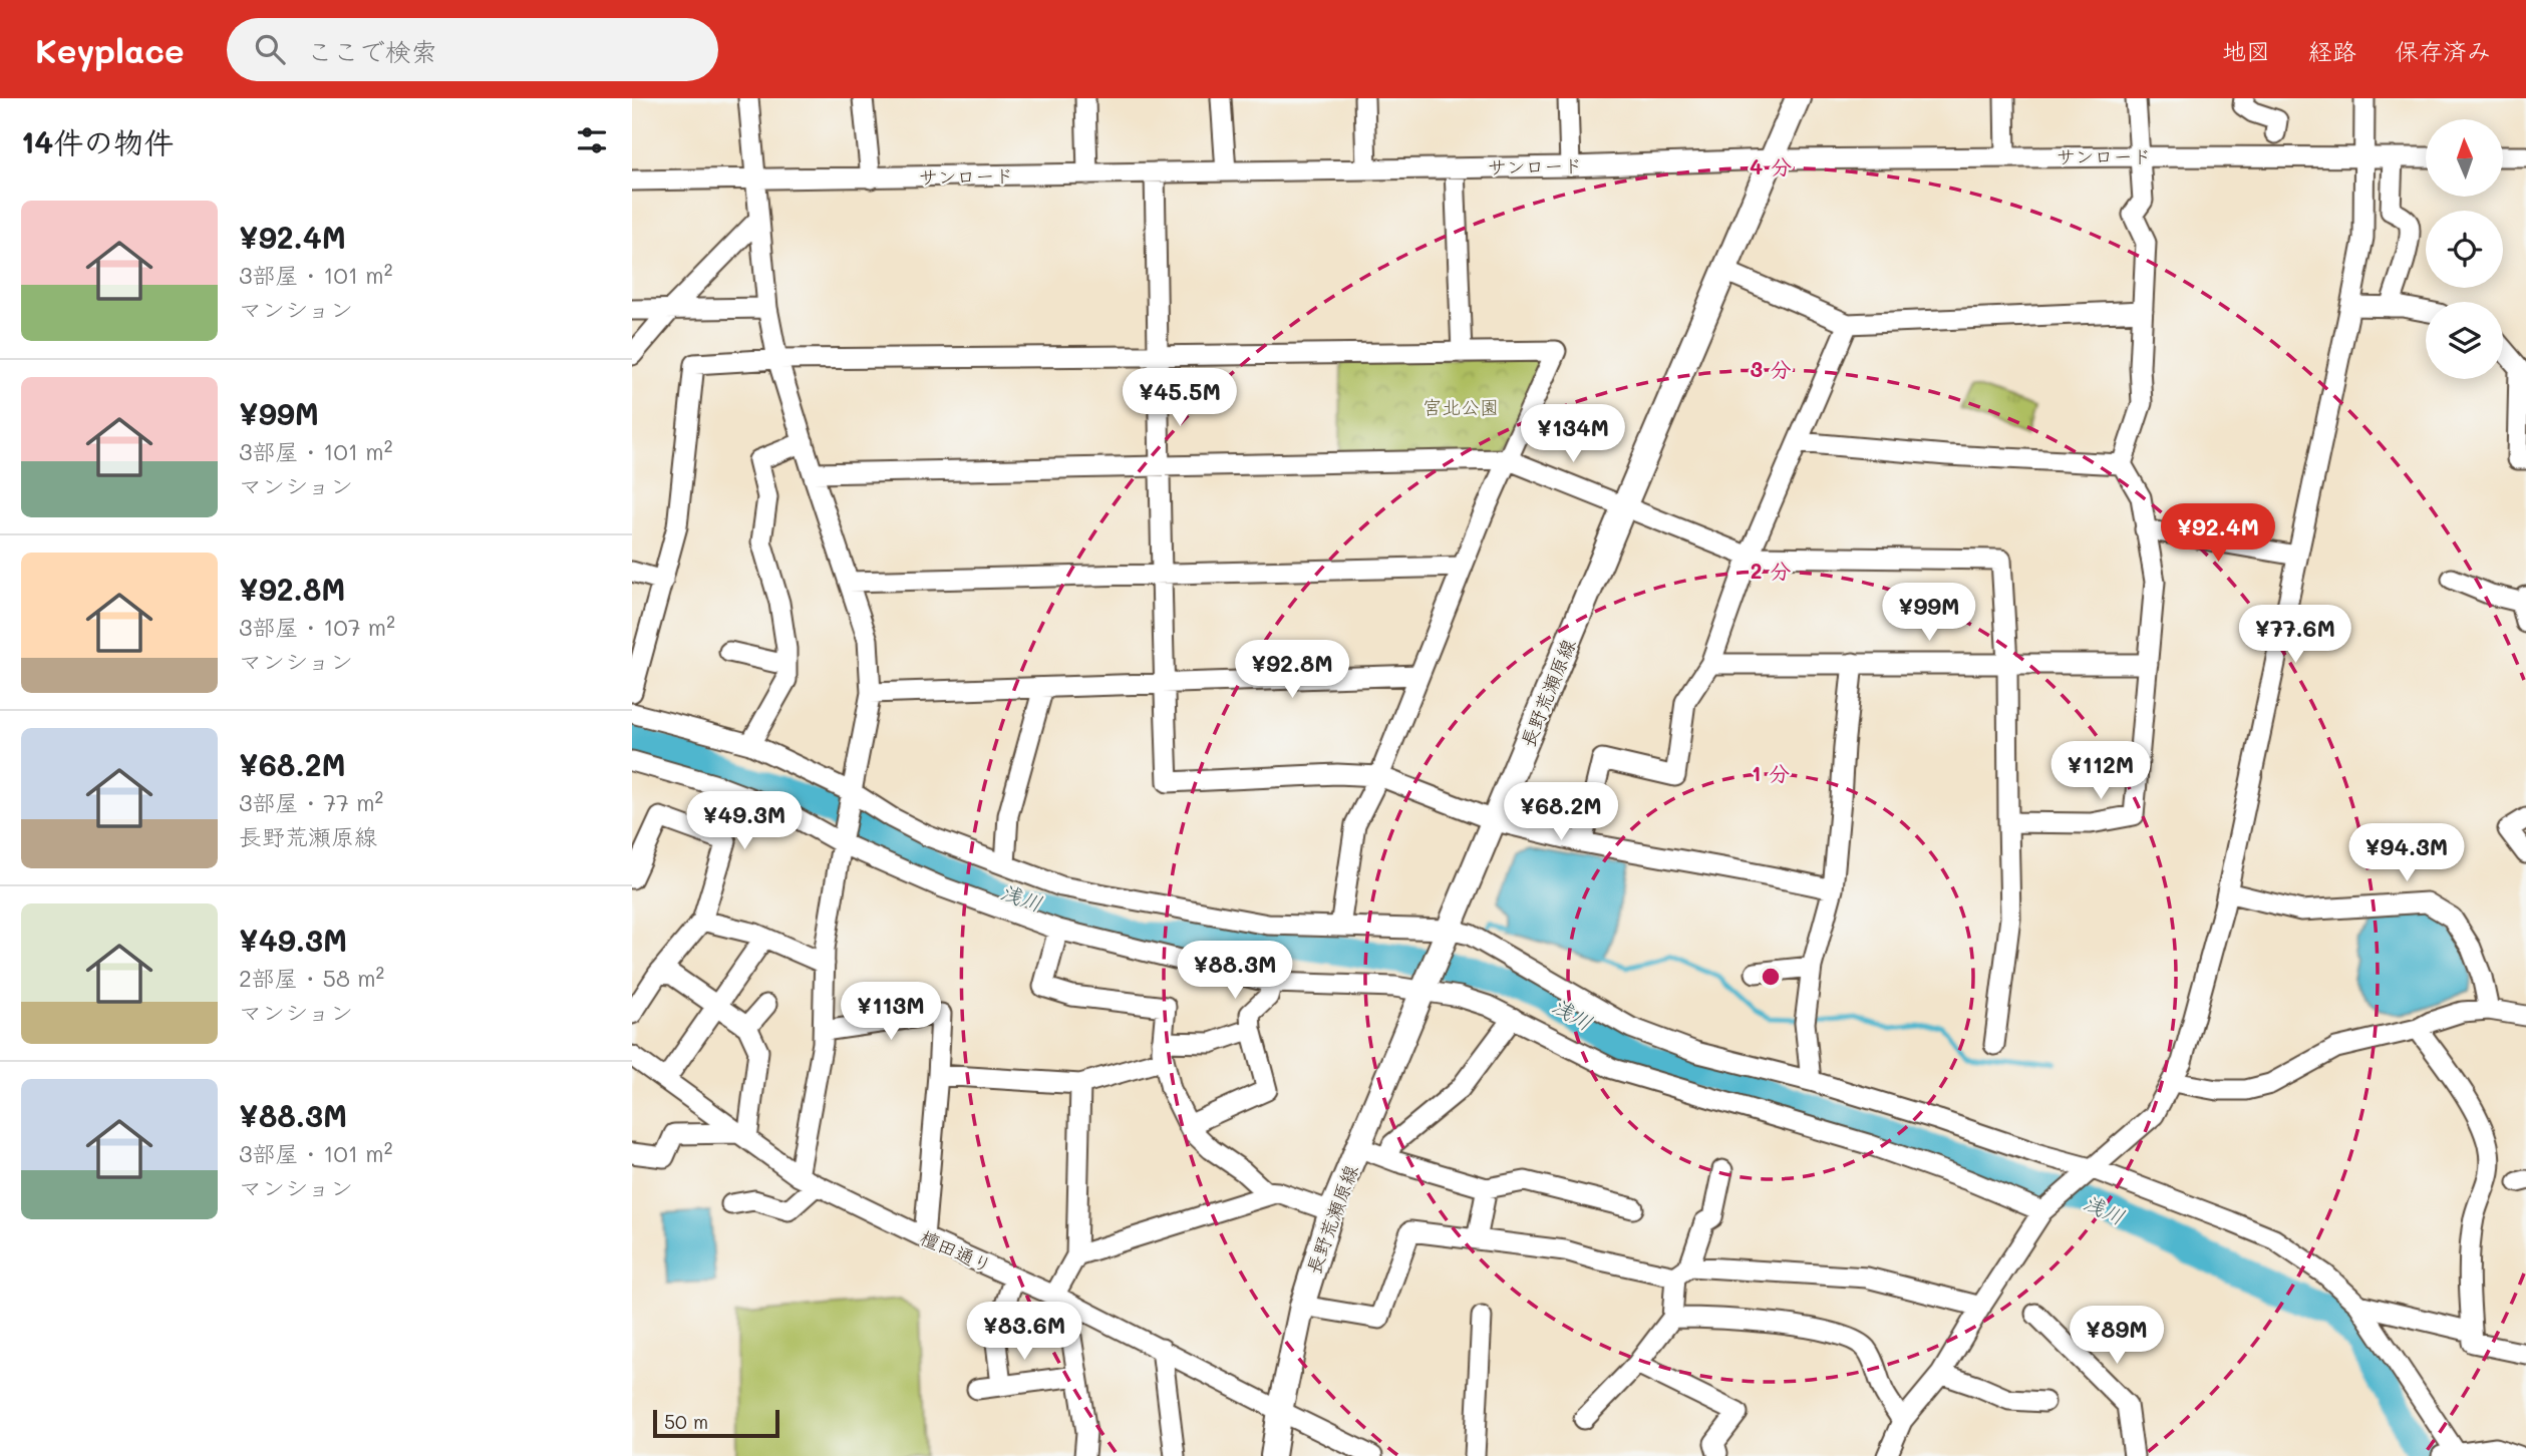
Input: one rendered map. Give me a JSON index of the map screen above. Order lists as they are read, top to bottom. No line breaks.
{"streets":{"main road":["長野荒瀬原線"],"street":["サンロード","檀田通り"]},"crossings":[["サンロード","長野荒瀬原線"],["長野荒瀬原線","檀田通り"]],"water":["浅川"],"parks":["宮北公園"],"scale_bar":"50 m","north":"top","page":{"header":"Keyplace","search":"ここで検索","nav":["地図","経路","保存済み"],"heading":"14件の物件","list":[{"name":"¥92.4M","note":"3部屋 · 101 m² · マンション"},{"name":"¥99M","note":"3部屋 · 101 m² · マンション"},{"name":"¥92.8M","note":"3部屋 · 107 m² · マンション"},{"name":"¥68.2M","note":"3部屋 · 77 m² · 長野荒瀬原線"},{"name":"¥49.3M","note":"2部屋 · 58 m² · マンション"},{"name":"¥88.3M","note":"3部屋 · 101 m² · マンション"}],"price":["¥45.5M","¥134M","¥92.4M","¥99M","¥77.6M","¥92.8M","¥112M","¥68.2M","¥49.3M","¥94.3M","¥88.3M","¥113M","¥83.6M","¥89M"],"scale":"50 m"},"rings":["4 分","3 分","2 分","1 分"]}
